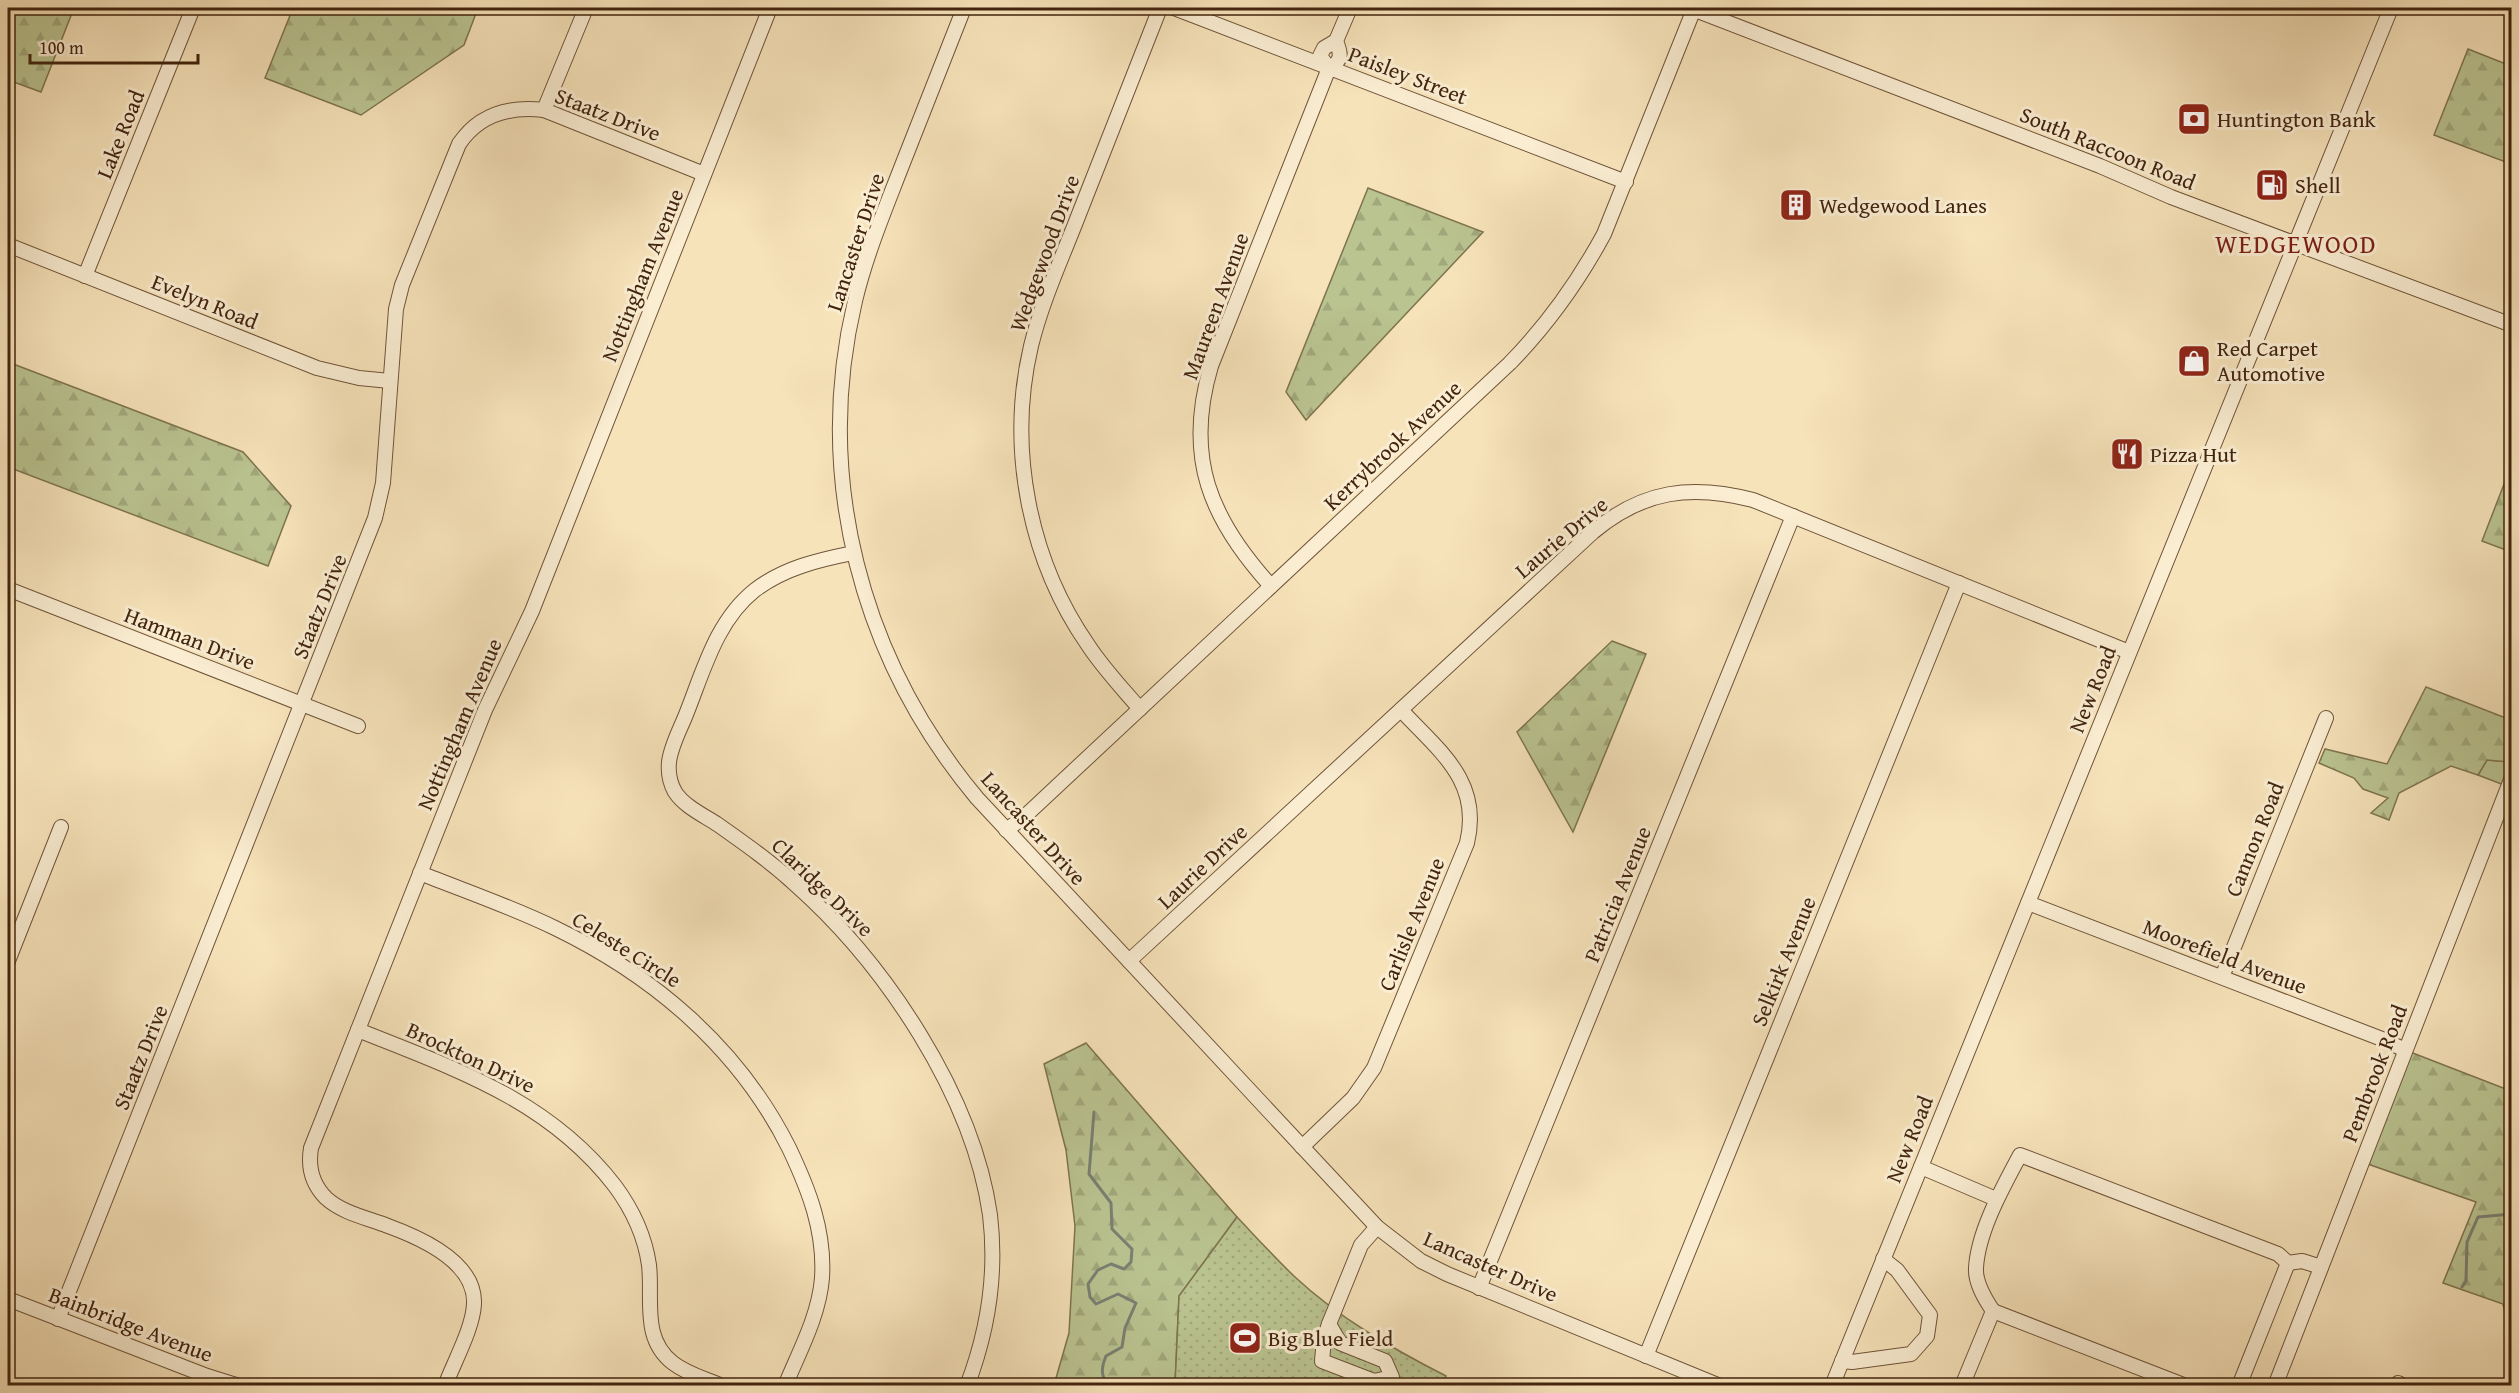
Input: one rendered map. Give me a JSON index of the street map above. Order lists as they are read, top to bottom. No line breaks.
{"streets":{"street":["Paisley Street","Staatz Drive","Lake Road","South Raccoon Road","Lancaster Drive","Wedgewood Drive","Nottingham Avenue","Evelyn Road","Maureen Avenue","Kerrybrook Avenue","Laurie Drive","Hamman Drive","New Road","Cannon Road","Claridge Drive","Patricia Avenue","Carlisle Avenue","Celeste Circle","Moorefield Avenue","Selkirk Avenue","Brockton Drive","Pembrook Road","Bainbridge Avenue"]},"crossings":[["Paisley Street","Maureen Avenue"],["Paisley Street","Kerrybrook Avenue"],["Staatz Drive","Nottingham Avenue"],["Staatz Drive","Evelyn Road"],["Staatz Drive","Hamman Drive"],["Staatz Drive","Bainbridge Avenue"],["Lake Road","Evelyn Road"],["South Raccoon Road","Kerrybrook Avenue"],["South Raccoon Road","New Road"],["Lancaster Drive","Kerrybrook Avenue"],["Lancaster Drive","Laurie Drive"],["Lancaster Drive","Claridge Drive"],["Lancaster Drive","Patricia Avenue"],["Lancaster Drive","Carlisle Avenue"],["Lancaster Drive","Selkirk Avenue"],["Wedgewood Drive","Kerrybrook Avenue"],["Nottingham Avenue","Celeste Circle"],["Nottingham Avenue","Brockton Drive"],["Maureen Avenue","Kerrybrook Avenue"],["Laurie Drive","New Road"],["Laurie Drive","Patricia Avenue"],["Laurie Drive","Carlisle Avenue"],["Laurie Drive","Selkirk Avenue"],["New Road","Moorefield Avenue"],["Cannon Road","Moorefield Avenue"],["Moorefield Avenue","Pembrook Road"]],"districts":["WEDGEWOOD"],"places":{"bank":["Huntington Bank"],"fuel station":["Shell"],"building":["Wedgewood Lanes"],"shop":["Red Carpet Automotive"],"restaurant":["Pizza Hut"],"sports":["Big Blue Field"]},"scale_bar":"100 m"}
